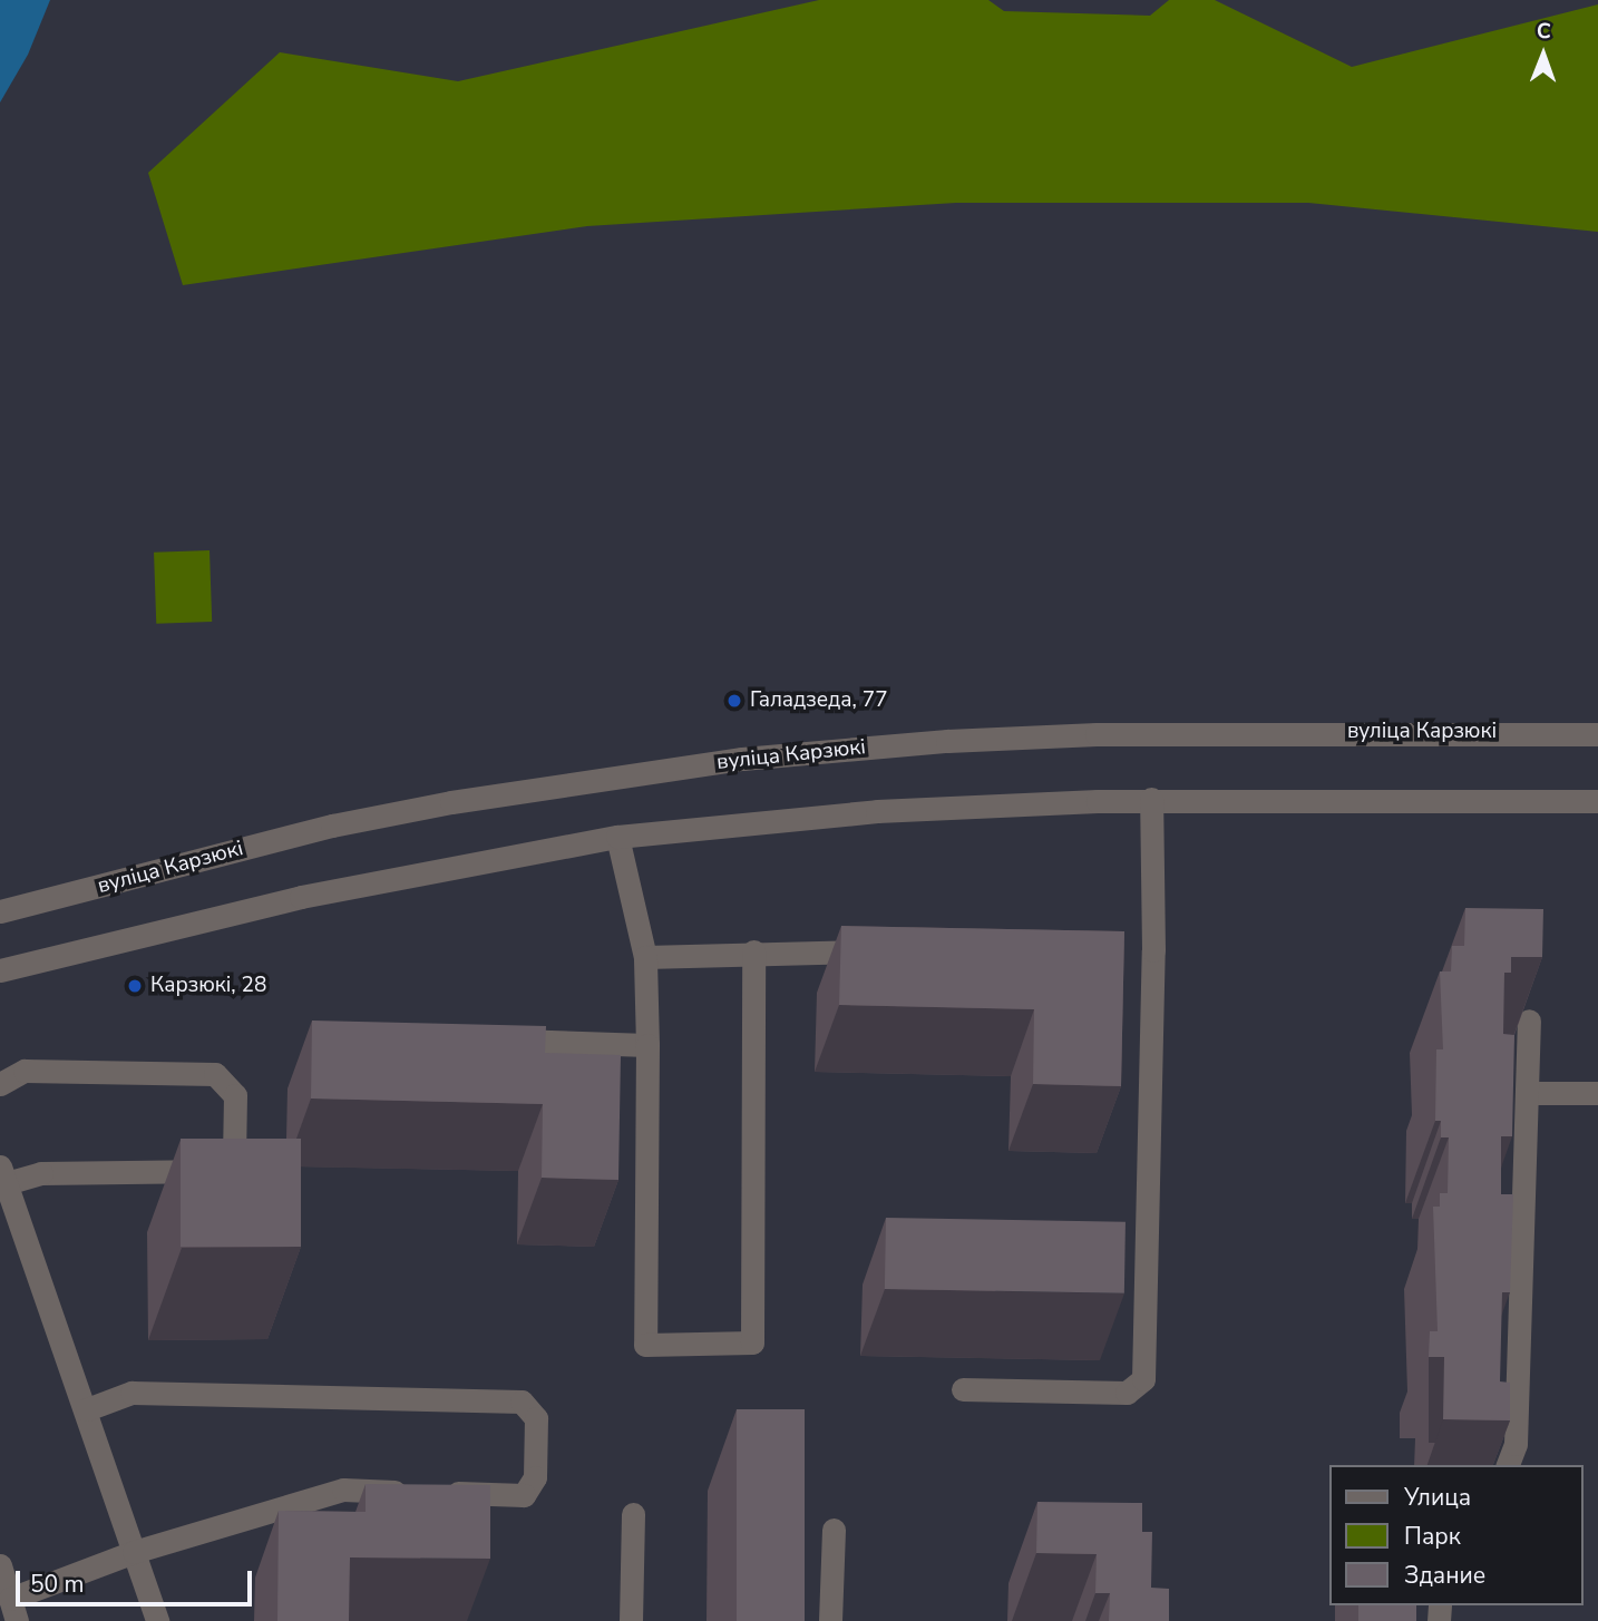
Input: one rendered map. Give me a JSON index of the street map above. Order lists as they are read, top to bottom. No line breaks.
{"streets":{"street":["вуліца Карзюкі"]},"places":["Галадзеда, 77","Карзюкі, 28"],"legend":["Улица","Парк","Здание"],"scale_bar":"50 m","north":"top"}
